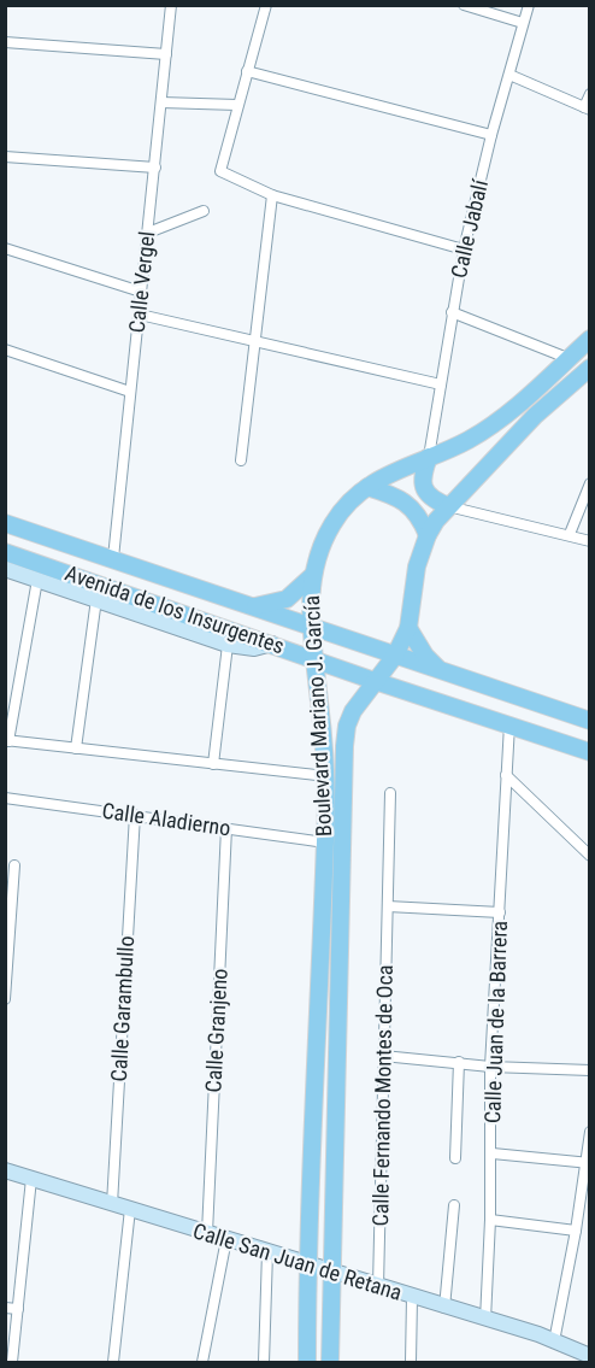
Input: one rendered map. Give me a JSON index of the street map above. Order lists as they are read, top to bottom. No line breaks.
{"streets":{"main road":["Avenida de los Insurgentes","Boulevard Mariano J. García"],"street":["Calle Jabalí","Calle Vergel","Calle Aladierno","Calle Garambullo","Calle Juan de la Barrera","Calle Granjeno","Calle Fernando Montes de Oca","Calle San Juan de Retana"]},"crossings":[["Calle Jabalí","Boulevard Mariano J. García"],["Calle Vergel","Avenida de los Insurgentes"],["Avenida de los Insurgentes","Boulevard Mariano J. García"],["Avenida de los Insurgentes","Calle Juan de la Barrera"],["Boulevard Mariano J. García","Calle Aladierno"],["Boulevard Mariano J. García","Calle San Juan de Retana"],["Calle Aladierno","Calle Garambullo"],["Calle Aladierno","Calle Granjeno"],["Calle Garambullo","Calle San Juan de Retana"],["Calle Juan de la Barrera","Calle San Juan de Retana"],["Calle Granjeno","Calle San Juan de Retana"],["Calle Fernando Montes de Oca","Calle San Juan de Retana"]]}
